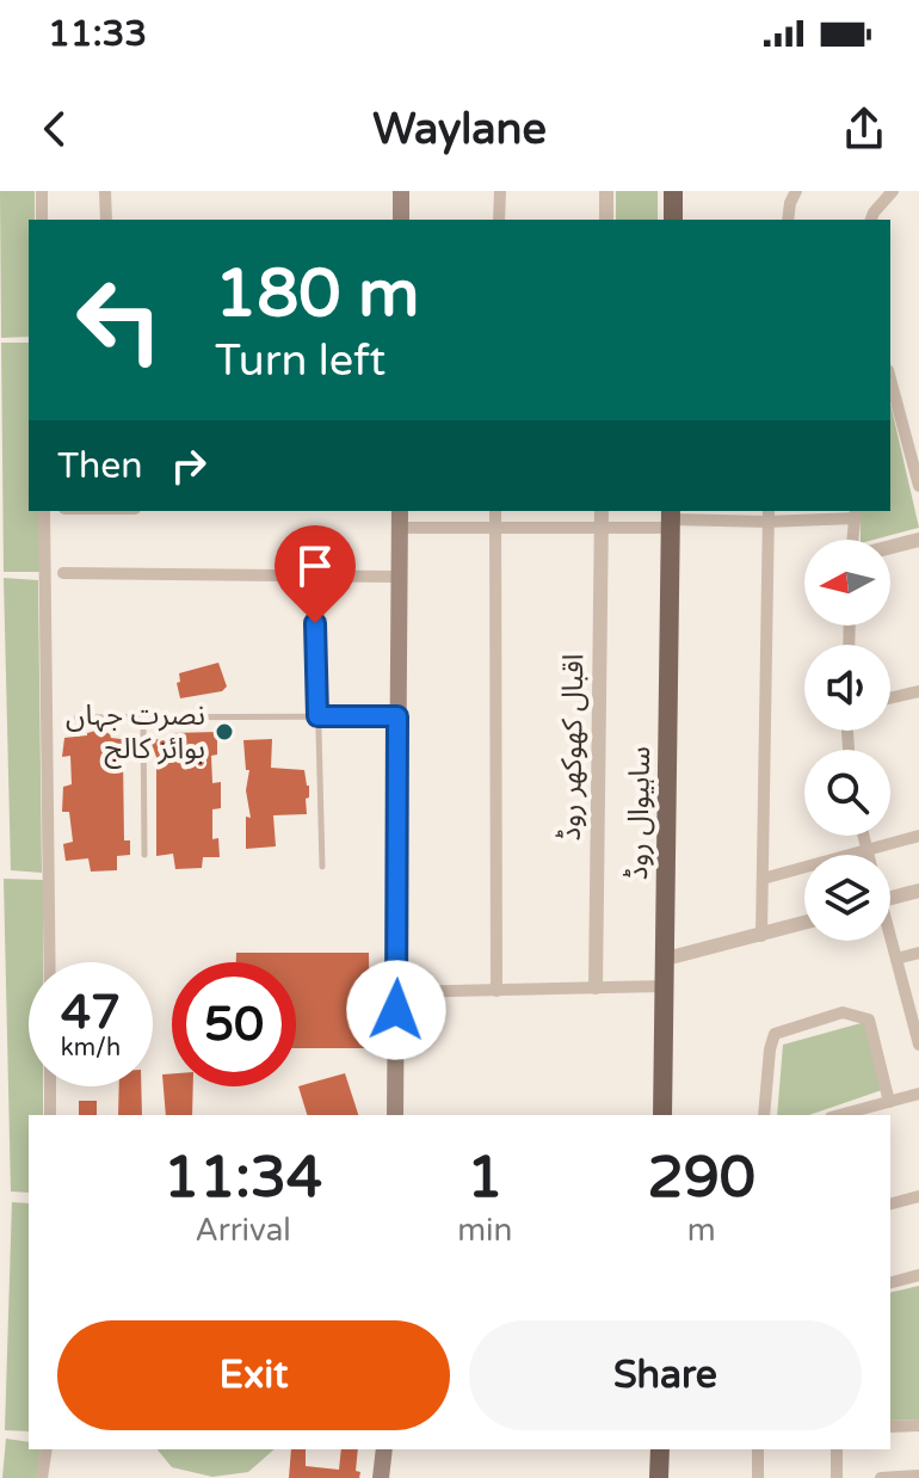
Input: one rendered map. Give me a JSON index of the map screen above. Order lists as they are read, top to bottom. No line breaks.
{"streets":{"main road":["ساہیوال روڈ"],"street":["اقبال کھوکھر روڈ"]},"places":["نصرت جہاں بوائز کالج"],"north":"left","page":{"status":"11:33","header":"Waylane","turn":["180 m","Turn left"],"then":"Then","speed":"47 km/h","limit":"50","eta":["11:34","Arrival","1","min","290","m"],"buttons":["Exit","Share"]}}
